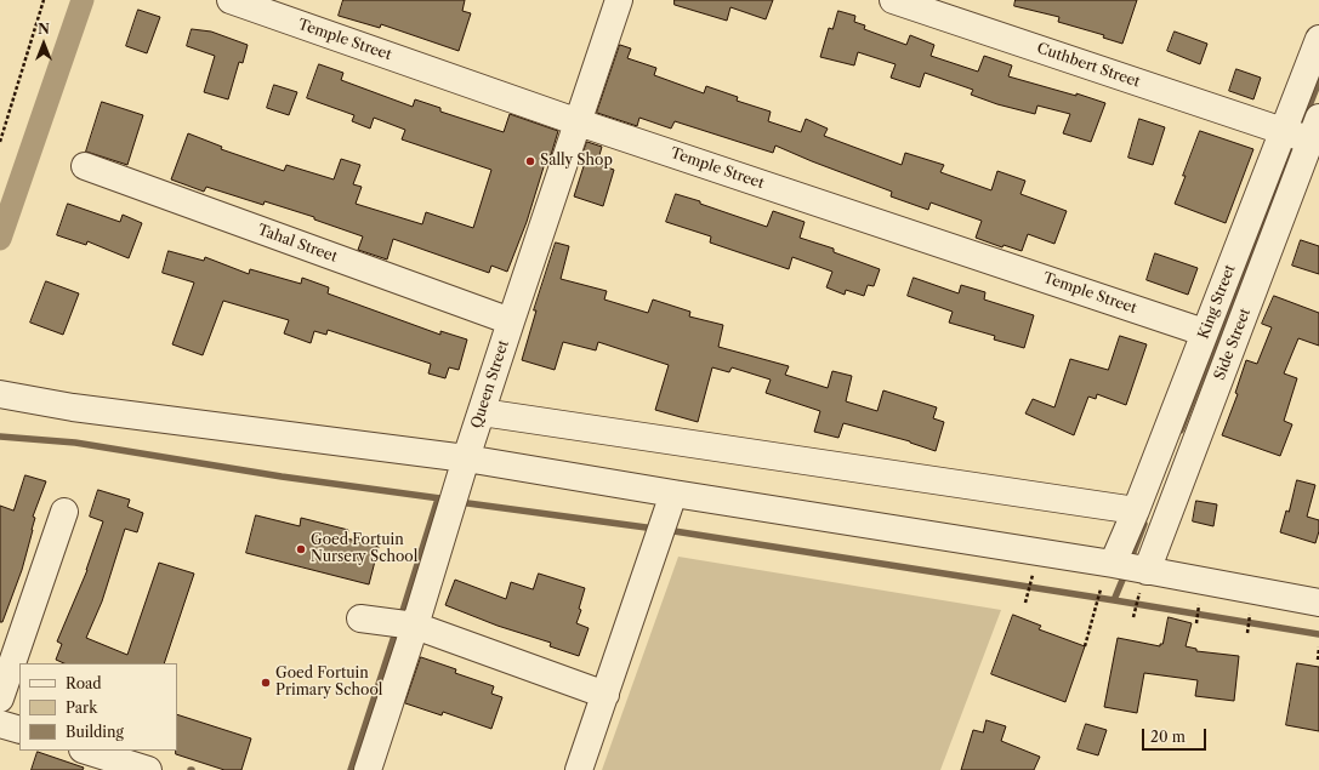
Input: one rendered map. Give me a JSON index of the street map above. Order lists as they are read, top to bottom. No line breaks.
{"streets":{"street":["Temple Street","Cuthbert Street","Tahal Street","King Street","Side Street","Queen Street"]},"crossings":[["Temple Street","King Street"],["Temple Street","Queen Street"],["Cuthbert Street","King Street"],["Cuthbert Street","Side Street"],["Tahal Street","Queen Street"],["King Street","Side Street"]],"places":["Sally Shop","Goed Fortuin Nursery School","Goed Fortuin Primary School"],"legend":["Road","Park","Building"],"scale_bar":"20 m","north":"top"}
